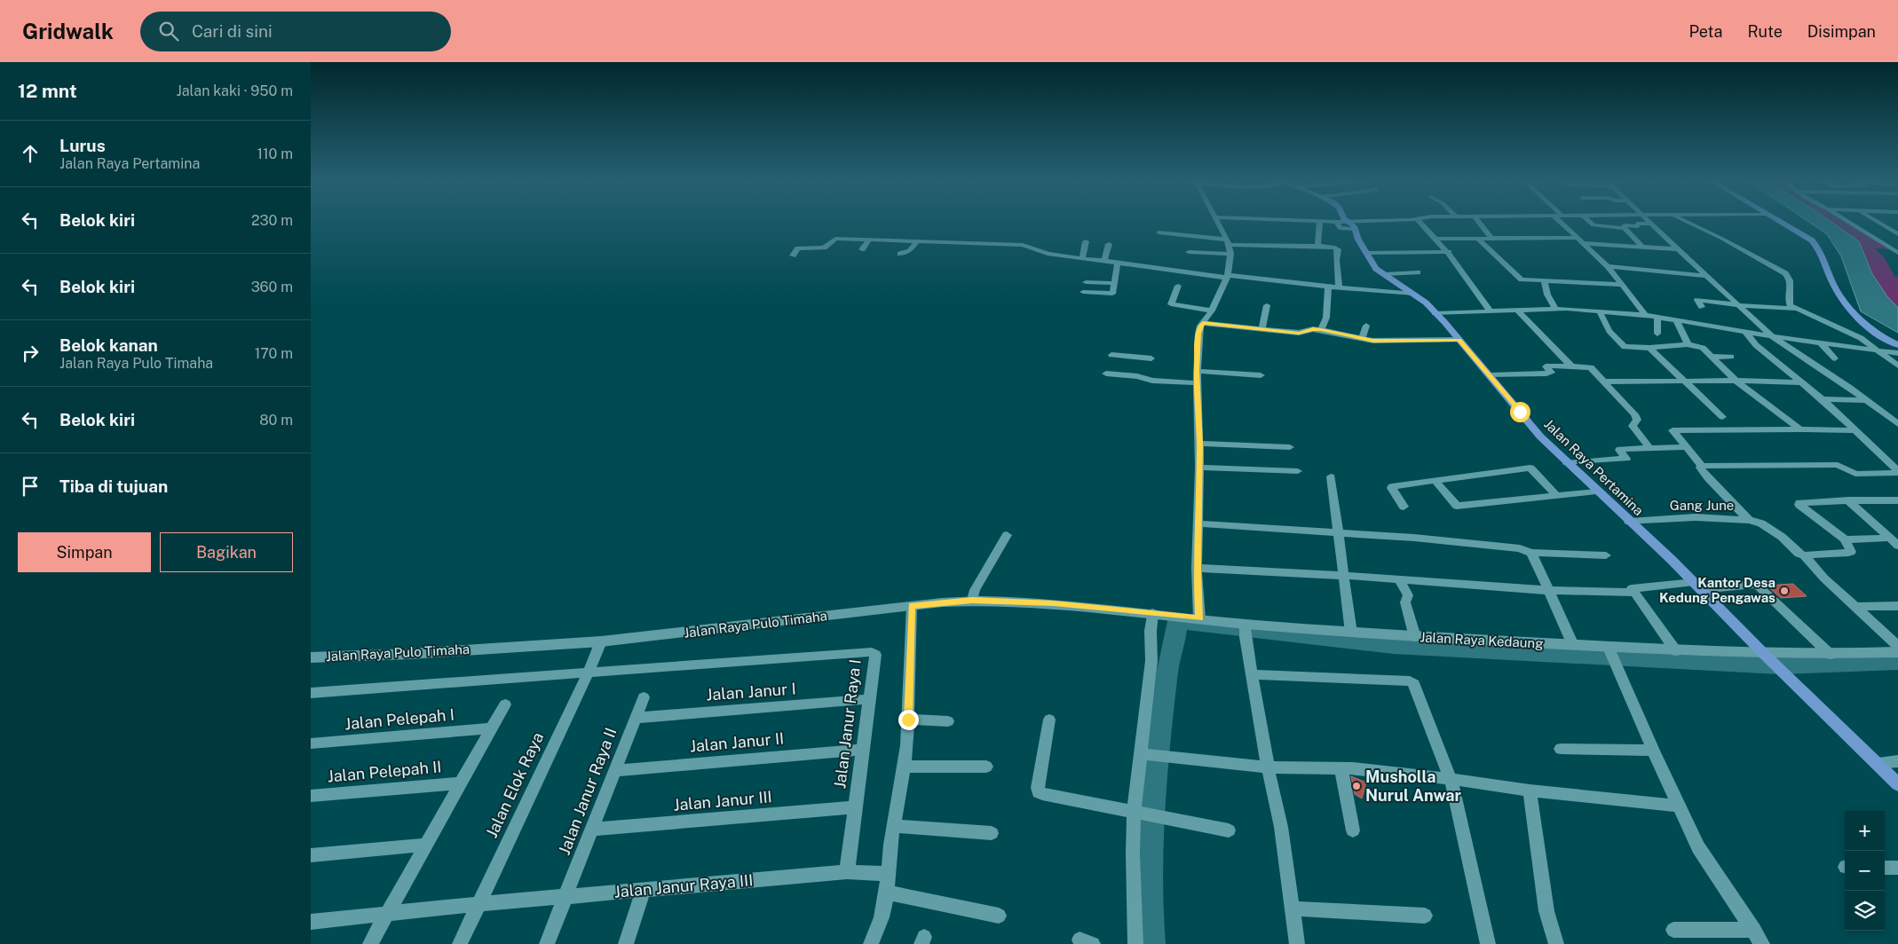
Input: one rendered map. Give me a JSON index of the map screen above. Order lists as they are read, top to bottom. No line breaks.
{"streets":{"main road":["Jalan Raya Pertamina"],"street":["Gang June","Jalan Raya Pulo Timaha","Jalan Raya Kedaung","Jalan Janur I","Jalan Pelepah I","Jalan Janur Raya I","Jalan Janur II","Jalan Pelepah II","Jalan Elok Raya","Jalan Janur Raya II","Jalan Janur III","Jalan Janur Raya III"]},"crossings":[["Jalan Raya Pertamina","Gang June"],["Jalan Raya Pertamina","Jalan Raya Kedaung"],["Jalan Raya Pulo Timaha","Jalan Raya Kedaung"],["Jalan Raya Pulo Timaha","Jalan Janur Raya I"],["Jalan Raya Pulo Timaha","Jalan Elok Raya"],["Jalan Janur I","Jalan Janur Raya I"],["Jalan Janur I","Jalan Janur Raya II"],["Jalan Janur Raya I","Jalan Janur II"],["Jalan Janur Raya I","Jalan Elok Raya"],["Jalan Janur Raya I","Jalan Janur III"],["Jalan Janur Raya I","Jalan Janur Raya III"],["Jalan Janur II","Jalan Janur Raya II"],["Jalan Elok Raya","Jalan Janur Raya III"],["Jalan Janur Raya II","Jalan Janur III"],["Jalan Janur Raya II","Jalan Janur Raya III"]],"places":["Kantor Desa Kedung Pengawas","Musholla Nurul Anwar"],"page":{"header":"Gridwalk","search":"Cari di sini","nav":["Peta","Rute","Disimpan"],"heading":["12 mnt","Jalan kaki · 950 m"],"list":[["Lurus","Jalan Raya Pertamina","110 m"],["Belok kiri","230 m"],["Belok kiri","360 m"],["Belok kanan","Jalan Raya Pulo Timaha","170 m"],["Belok kiri","80 m"],"Tiba di tujuan"],"buttons":["Simpan","Bagikan"],"map_buttons":["+","−"]}}
